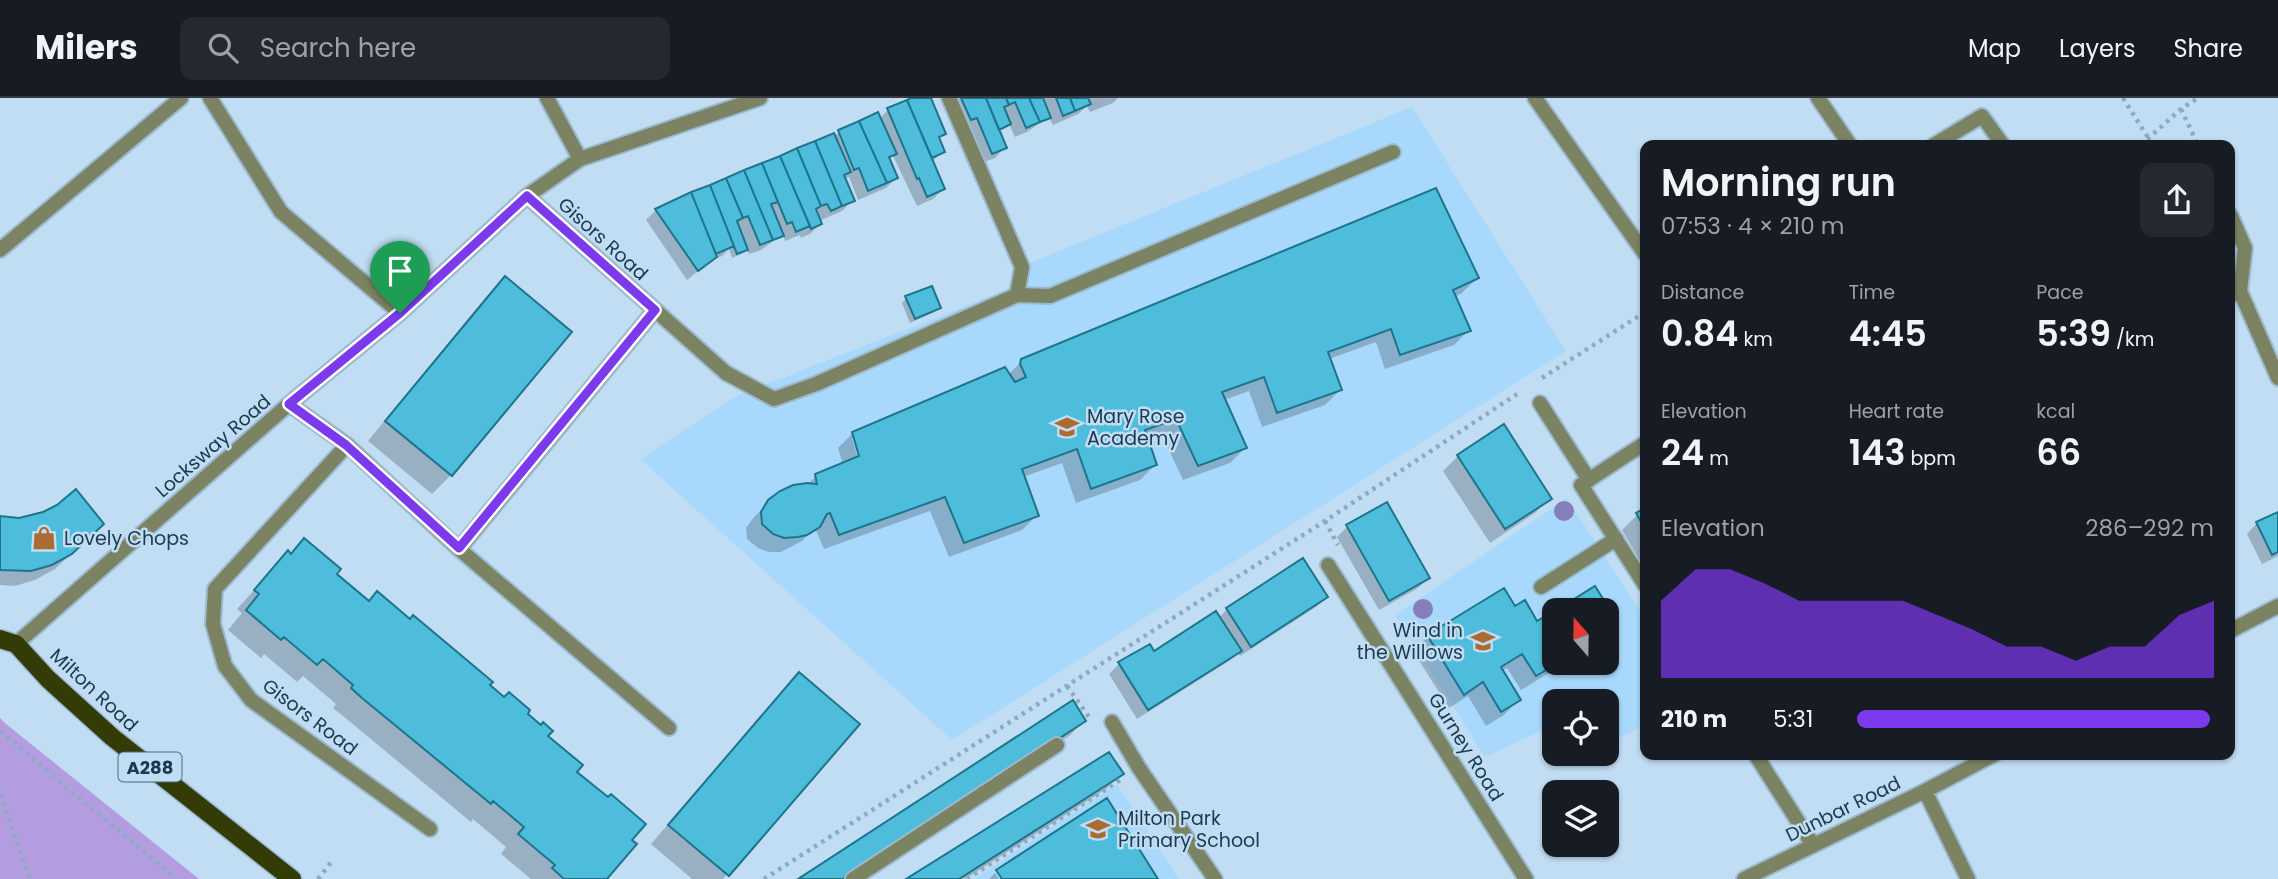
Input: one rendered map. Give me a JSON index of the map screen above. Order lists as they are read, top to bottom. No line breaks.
{"streets":{"main road":["Milton Road","A288"],"street":["Gisors Road","Locksway Road","Gurney Road","Dunbar Road"]},"crossings":[["Gisors Road","Locksway Road"],["Locksway Road","Milton Road"]],"places":{"school or university":["Mary Rose Academy","Wind in the Willows","Milton Park Primary School"],"shop":["Lovely Chops"]},"north":"top","page":{"header":"Milers","search":"Search here","nav":["Map","Layers","Share"],"heading":["Morning run","07:53 · 4 × 210 m"],"stats":[["Distance","0.84 km"],["Time","4:45"],["Pace","5:39 /km"],["Elevation","24 m"],["Heart rate","143 bpm"],["kcal","66"]],"chart":["Elevation","286–292 m"],"list":[{"name":"210 m","note":"5:31"}]}}
